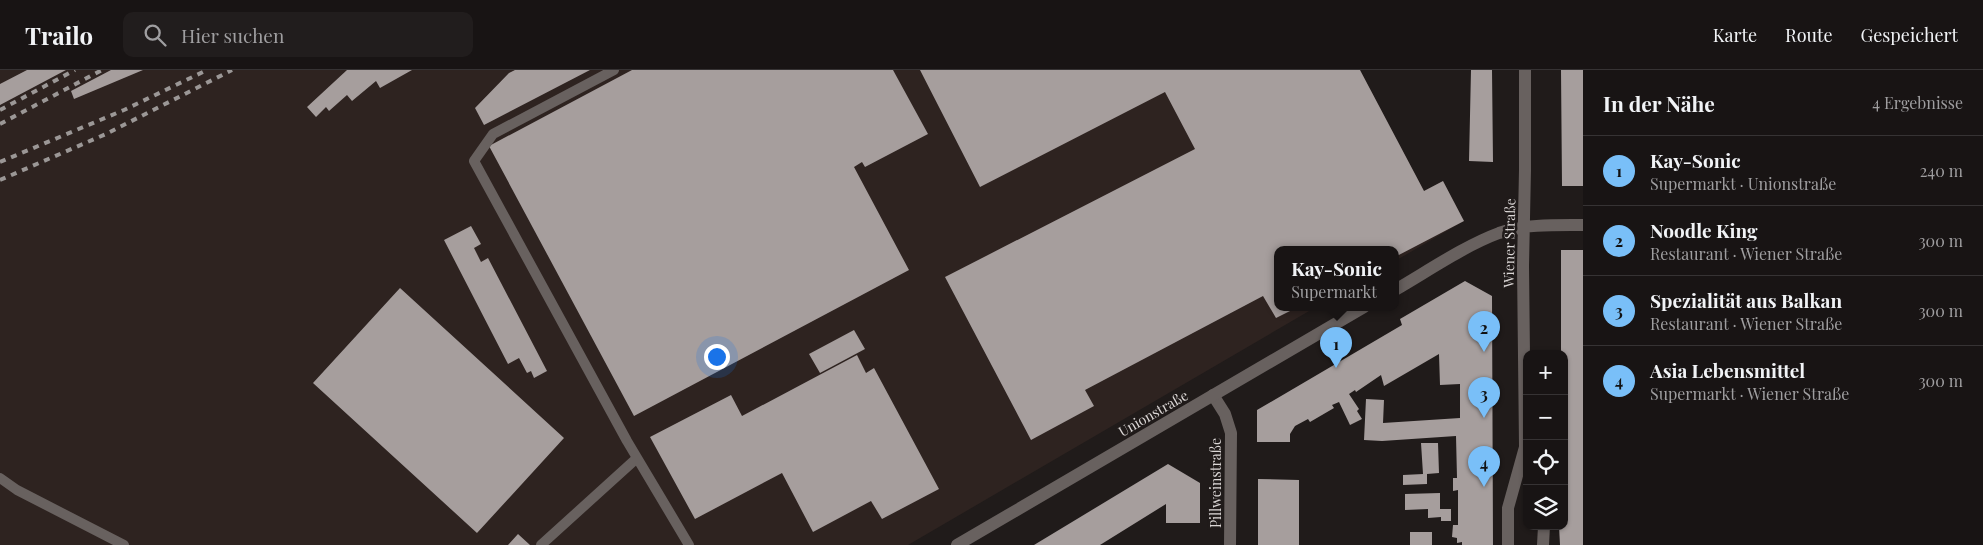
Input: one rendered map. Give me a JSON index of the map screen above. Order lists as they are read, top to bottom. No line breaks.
{"streets":{"main road":["Wiener Straße","Unionstraße","Pillweinstraße"]},"crossings":[["Unionstraße","Pillweinstraße"]],"page":{"header":"Trailo","search":"Hier suchen","nav":["Karte","Route","Gespeichert"],"heading":["In der Nähe","4 Ergebnisse"],"list":[{"mark":"1","name":"Kay-Sonic","note":"Supermarkt · Unionstraße","value":"240 m"},{"mark":"2","name":"Noodle King","note":"Restaurant · Wiener Straße","value":"300 m"},{"mark":"3","name":"Spezialität aus Balkan","note":"Restaurant · Wiener Straße","value":"300 m"},{"mark":"4","name":"Asia Lebensmittel","note":"Supermarkt · Wiener Straße","value":"300 m"}],"popup":["Kay-Sonic","Supermarkt"],"pins":["2","1","3","4"],"map_buttons":["+","−"]}}
